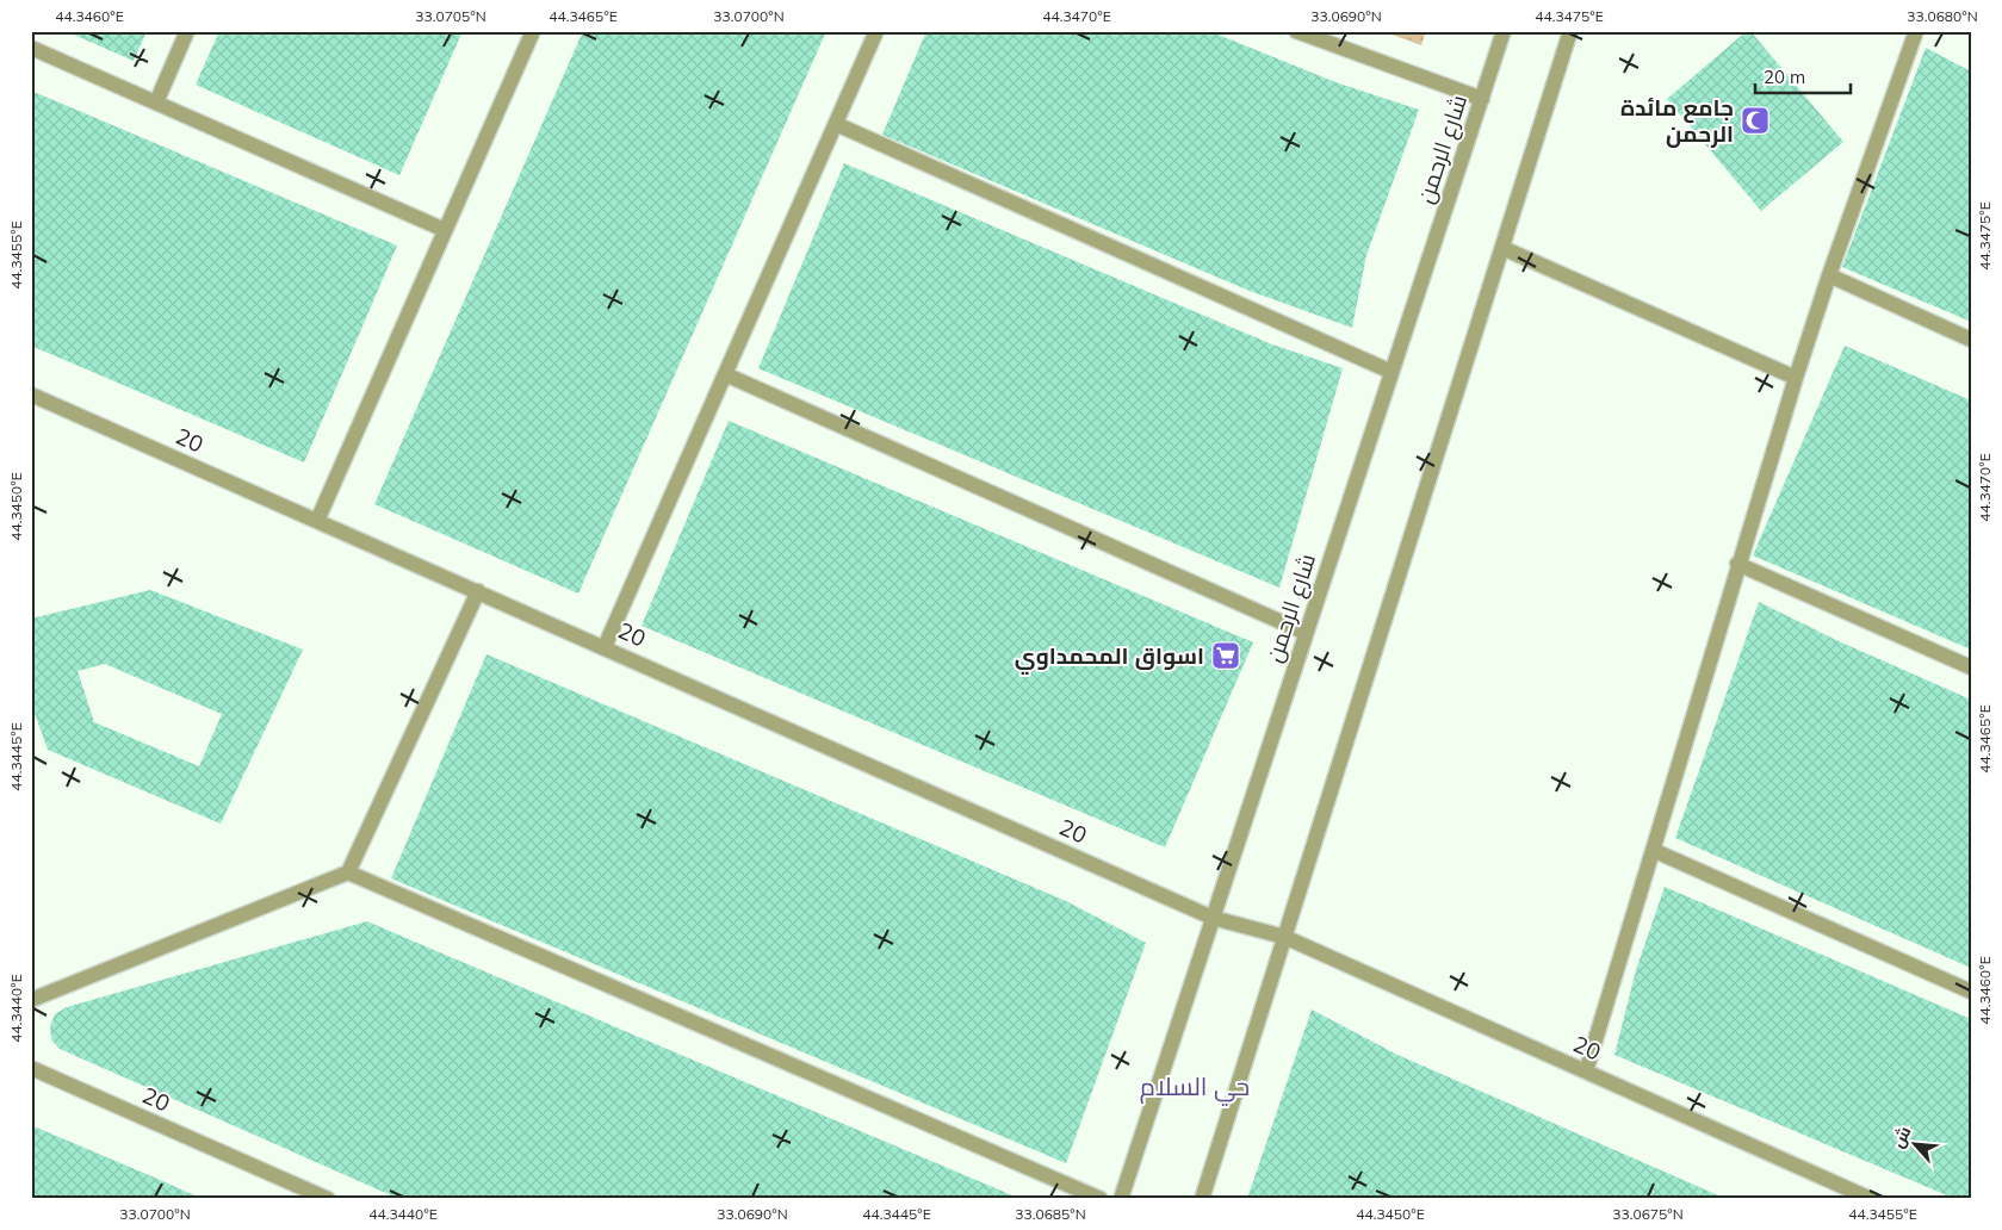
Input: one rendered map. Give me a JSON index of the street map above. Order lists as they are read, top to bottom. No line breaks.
{"streets":{"street":["شارع الرحمن","20"]},"crossings":[["شارع الرحمن","20"]],"districts":["حي السلام"],"places":{"mosque":["جامع مائدة الرحمن"],"supermarket":["اسواق المحمداوي"]},"scale_bar":"20 m","north":"top left","coordinates":["44.3460°E","33.0705°N","44.3465°E","33.0700°N","44.3470°E","33.0690°N","44.3475°E","33.0680°N","44.3455°E","44.3450°E","44.3445°E","44.3440°E","33.0685°N","33.0675°N"]}
